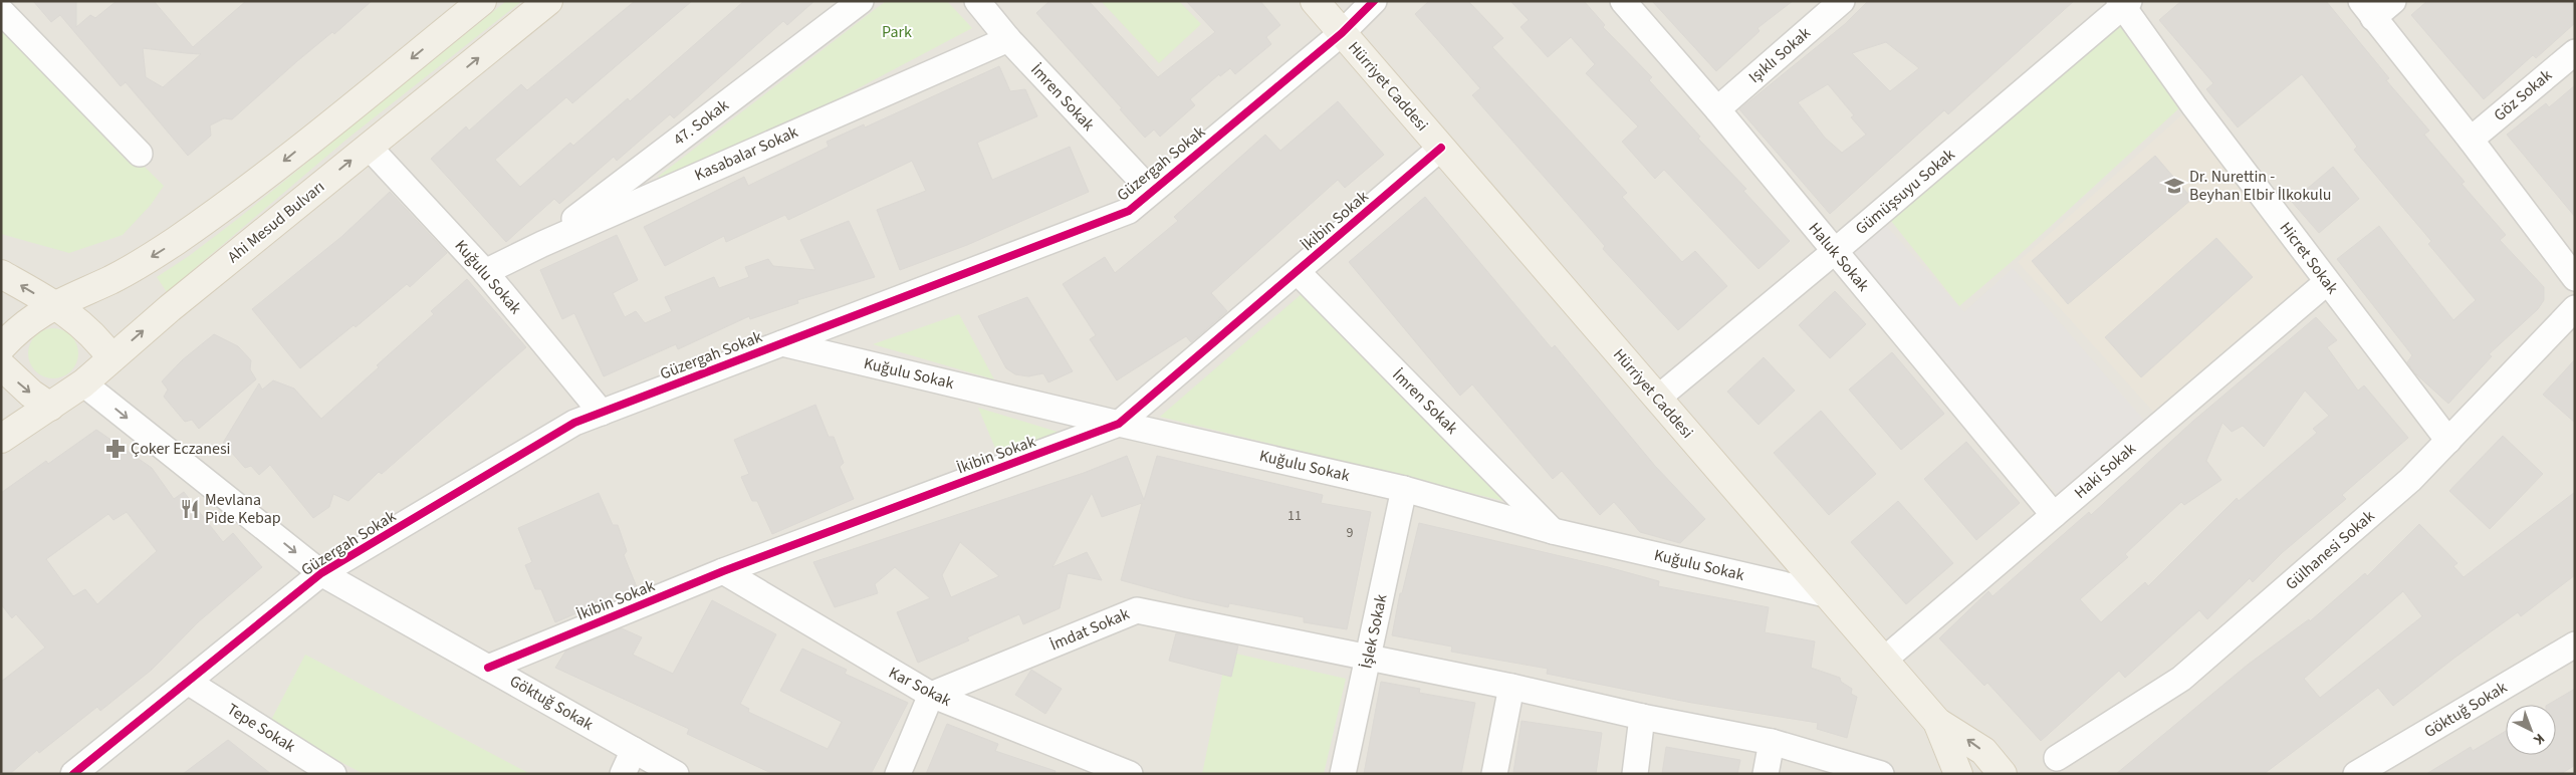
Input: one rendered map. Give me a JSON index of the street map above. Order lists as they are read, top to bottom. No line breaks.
{"streets":{"main road":["Hürriyet Caddesi","Ahi Mesud Bulvarı"],"street":["Işıklı Sokak","Göz Sokak","İmren Sokak","47. Sokak","Kasabalar Sokak","Güzergah Sokak","Gümüşsuyu Sokak","İkibin Sokak","Haluk Sokak","Hicret Sokak","Kuğulu Sokak","Haki Sokak","Gülhanesi Sokak","İmdat Sokak","İşlek Sokak","Kar Sokak","Göktuğ Sokak","Tepe Sokak"]},"crossings":[["Işıklı Sokak","Haluk Sokak"],["Hürriyet Caddesi","Güzergah Sokak"],["Hürriyet Caddesi","Gümüşsuyu Sokak"],["Hürriyet Caddesi","İkibin Sokak"],["Hürriyet Caddesi","Kuğulu Sokak"],["Hürriyet Caddesi","Haki Sokak"],["İmren Sokak","Kasabalar Sokak"],["İmren Sokak","Güzergah Sokak"],["İmren Sokak","İkibin Sokak"],["İmren Sokak","Kuğulu Sokak"],["47. Sokak","Kasabalar Sokak"],["Kasabalar Sokak","Kuğulu Sokak"],["Güzergah Sokak","Kuğulu Sokak"],["Güzergah Sokak","Göktuğ Sokak"],["Güzergah Sokak","Tepe Sokak"],["Gümüşsuyu Sokak","Haluk Sokak"],["Gümüşsuyu Sokak","Hicret Sokak"],["İkibin Sokak","Kuğulu Sokak"],["İkibin Sokak","Kar Sokak"],["İkibin Sokak","Göktuğ Sokak"],["Ahi Mesud Bulvarı","Kuğulu Sokak"],["Ahi Mesud Bulvarı","Göktuğ Sokak"],["Haluk Sokak","Haki Sokak"],["Hicret Sokak","Haki Sokak"],["Hicret Sokak","Gülhanesi Sokak"],["Kuğulu Sokak","İşlek Sokak"],["İmdat Sokak","İşlek Sokak"],["İmdat Sokak","Kar Sokak"]],"parks":["Park"],"places":{"school or university":["Dr. Nurettin - Beyhan Elbir İlkokulu"],"pharmacy":["Çoker Eczanesi"],"restaurant":["Mevlana Pide Kebap"]},"house_numbers":["11","9"],"north":"bottom right"}
